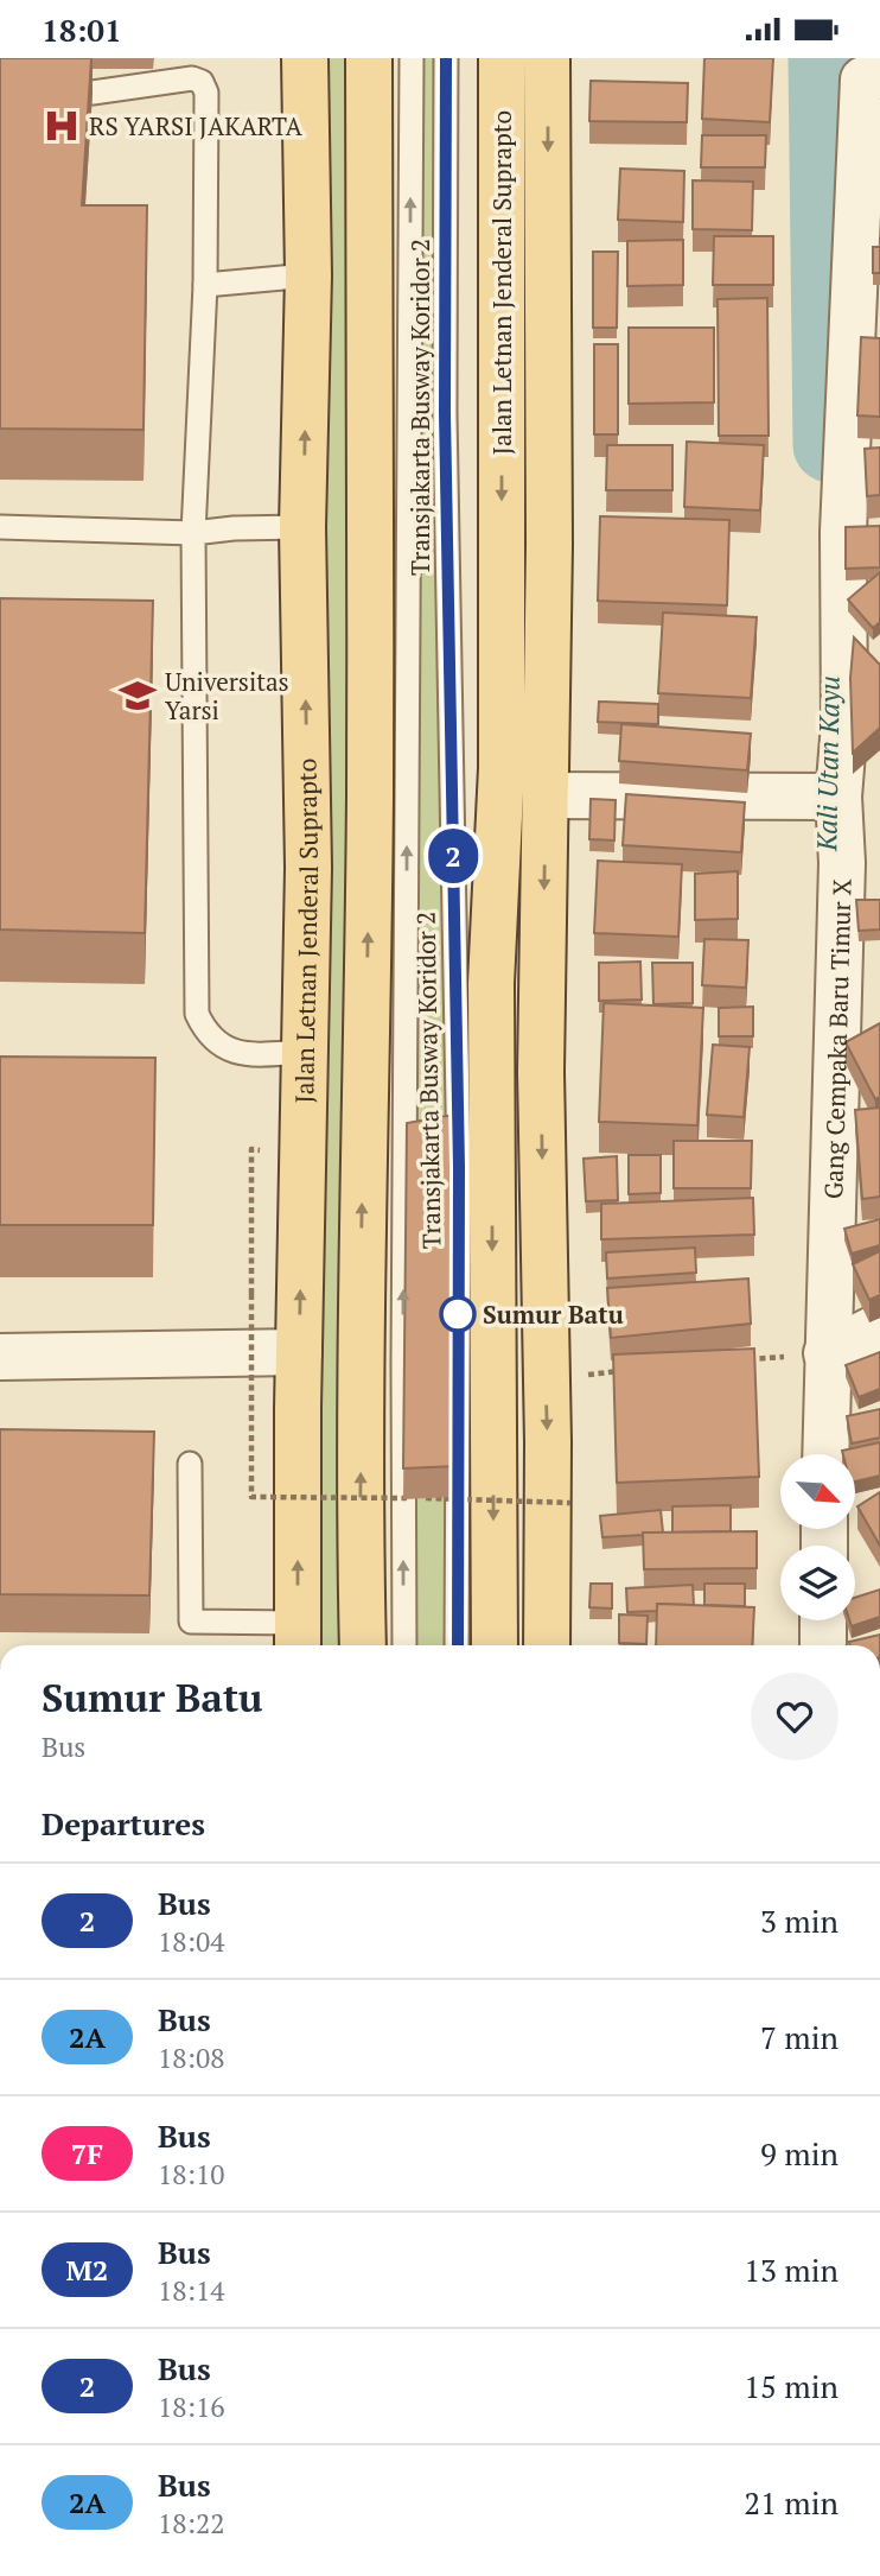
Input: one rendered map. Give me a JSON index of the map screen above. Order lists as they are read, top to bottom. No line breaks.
{"streets":{"main road":["Jalan Letnan Jenderal Suprapto"],"street":["Gang Cempaka Baru Timur X"],"lane":["Transjakarta Busway Koridor 2"]},"water":["Kali Utan Kayu"],"places":{"hospital":["RS YARSI JAKARTA"],"school or university":["Universitas Yarsi"],"other":["Sumur Batu"]},"lines":["bus line 2"],"north":"bottom right","page":{"status":"18:01","on_map":"2","heading":[["Sumur Batu","Bus"],"Departures"],"list":[{"mark":"2","name":"Bus","note":"18:04","value":"3 min"},{"mark":"2A","name":"Bus","note":"18:08","value":"7 min"},{"mark":"7F","name":"Bus","note":"18:10","value":"9 min"},{"mark":"M2","name":"Bus","note":"18:14","value":"13 min"},{"mark":"2","name":"Bus","note":"18:16","value":"15 min"},{"mark":"2A","name":"Bus","note":"18:22","value":"21 min"}]}}
